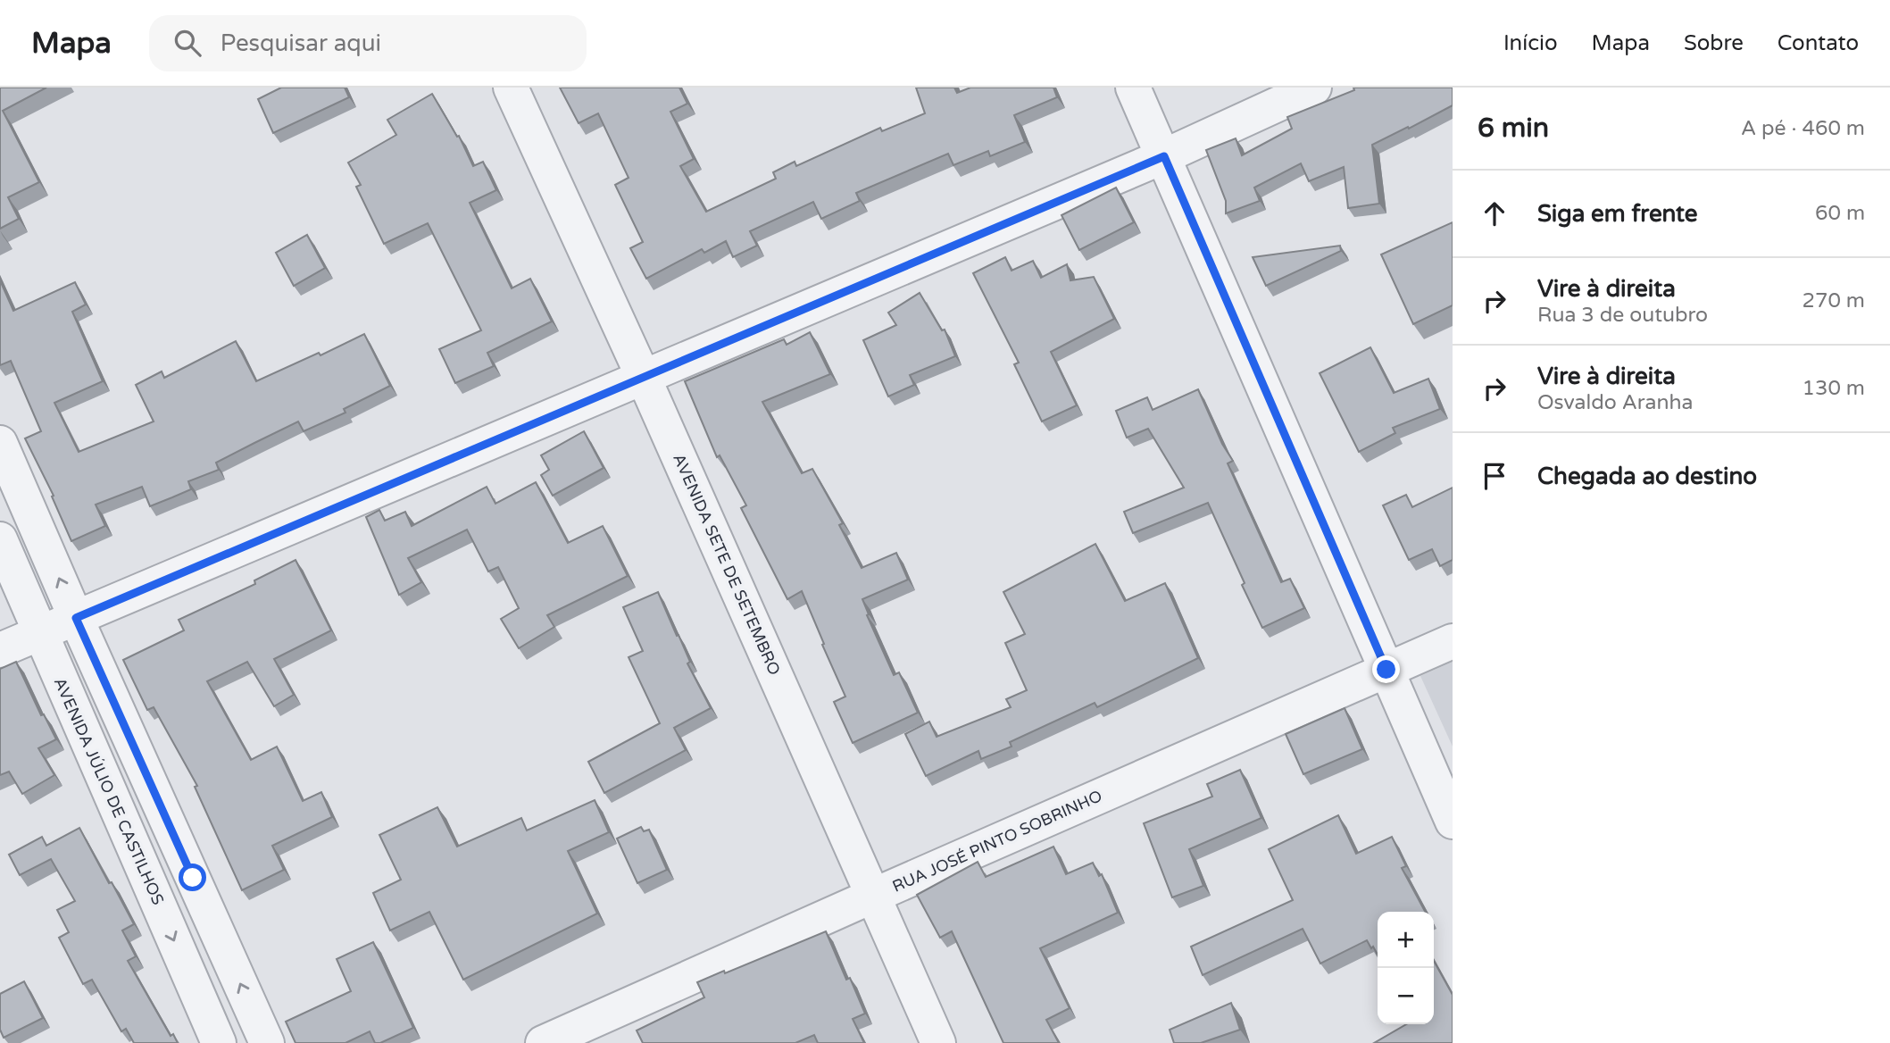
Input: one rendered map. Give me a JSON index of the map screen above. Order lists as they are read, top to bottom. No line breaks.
{"streets":{"street":["AVENIDA SETE DE SETEMBRO","AVENIDA JÚLIO DE CASTILHOS","RUA JOSÉ PINTO SOBRINHO"]},"crossings":[["AVENIDA SETE DE SETEMBRO","RUA JOSÉ PINTO SOBRINHO"]],"page":{"header":"Mapa","search":"Pesquisar aqui","nav":["Início","Mapa","Sobre","Contato"],"heading":["6 min","A pé · 460 m"],"list":[["Siga em frente","60 m"],["Vire à direita","Rua 3 de outubro","270 m"],["Vire à direita","Osvaldo Aranha","130 m"],"Chegada ao destino"],"map_buttons":["+","−"]}}
